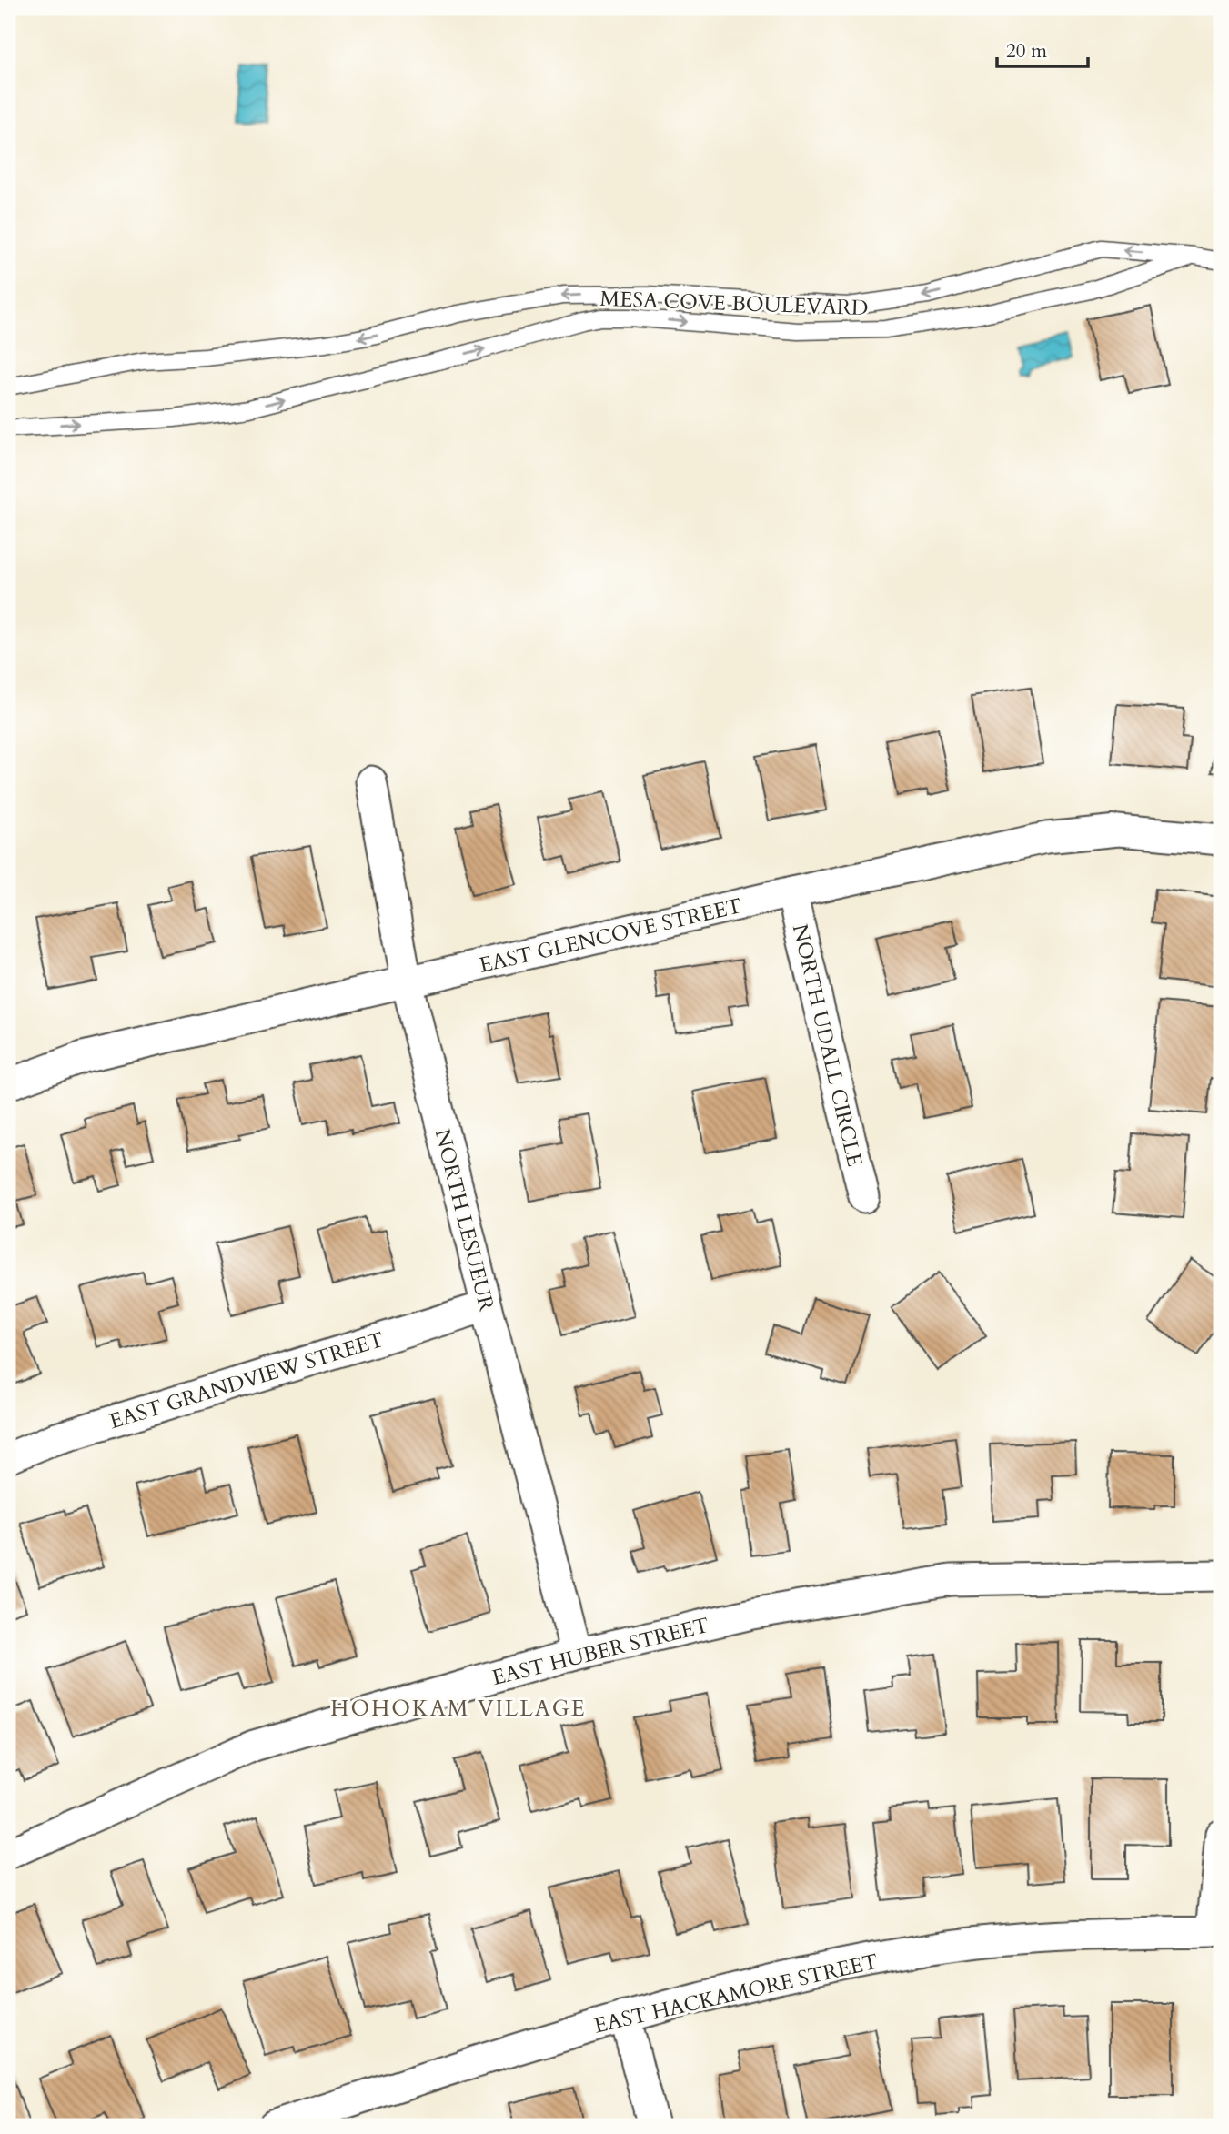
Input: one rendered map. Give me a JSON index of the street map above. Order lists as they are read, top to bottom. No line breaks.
{"streets":{"street":["EAST GLENCOVE STREET","NORTH UDALL CIRCLE","NORTH LESUEUR","EAST GRANDVIEW STREET","EAST HUBER STREET","EAST HACKAMORE STREET"],"lane":["MESA COVE BOULEVARD"]},"crossings":[["EAST GLENCOVE STREET","NORTH UDALL CIRCLE"],["EAST GLENCOVE STREET","NORTH LESUEUR"],["NORTH LESUEUR","EAST GRANDVIEW STREET"],["NORTH LESUEUR","EAST HUBER STREET"]],"districts":["HOHOKAM VILLAGE"],"scale_bar":"20 m"}
